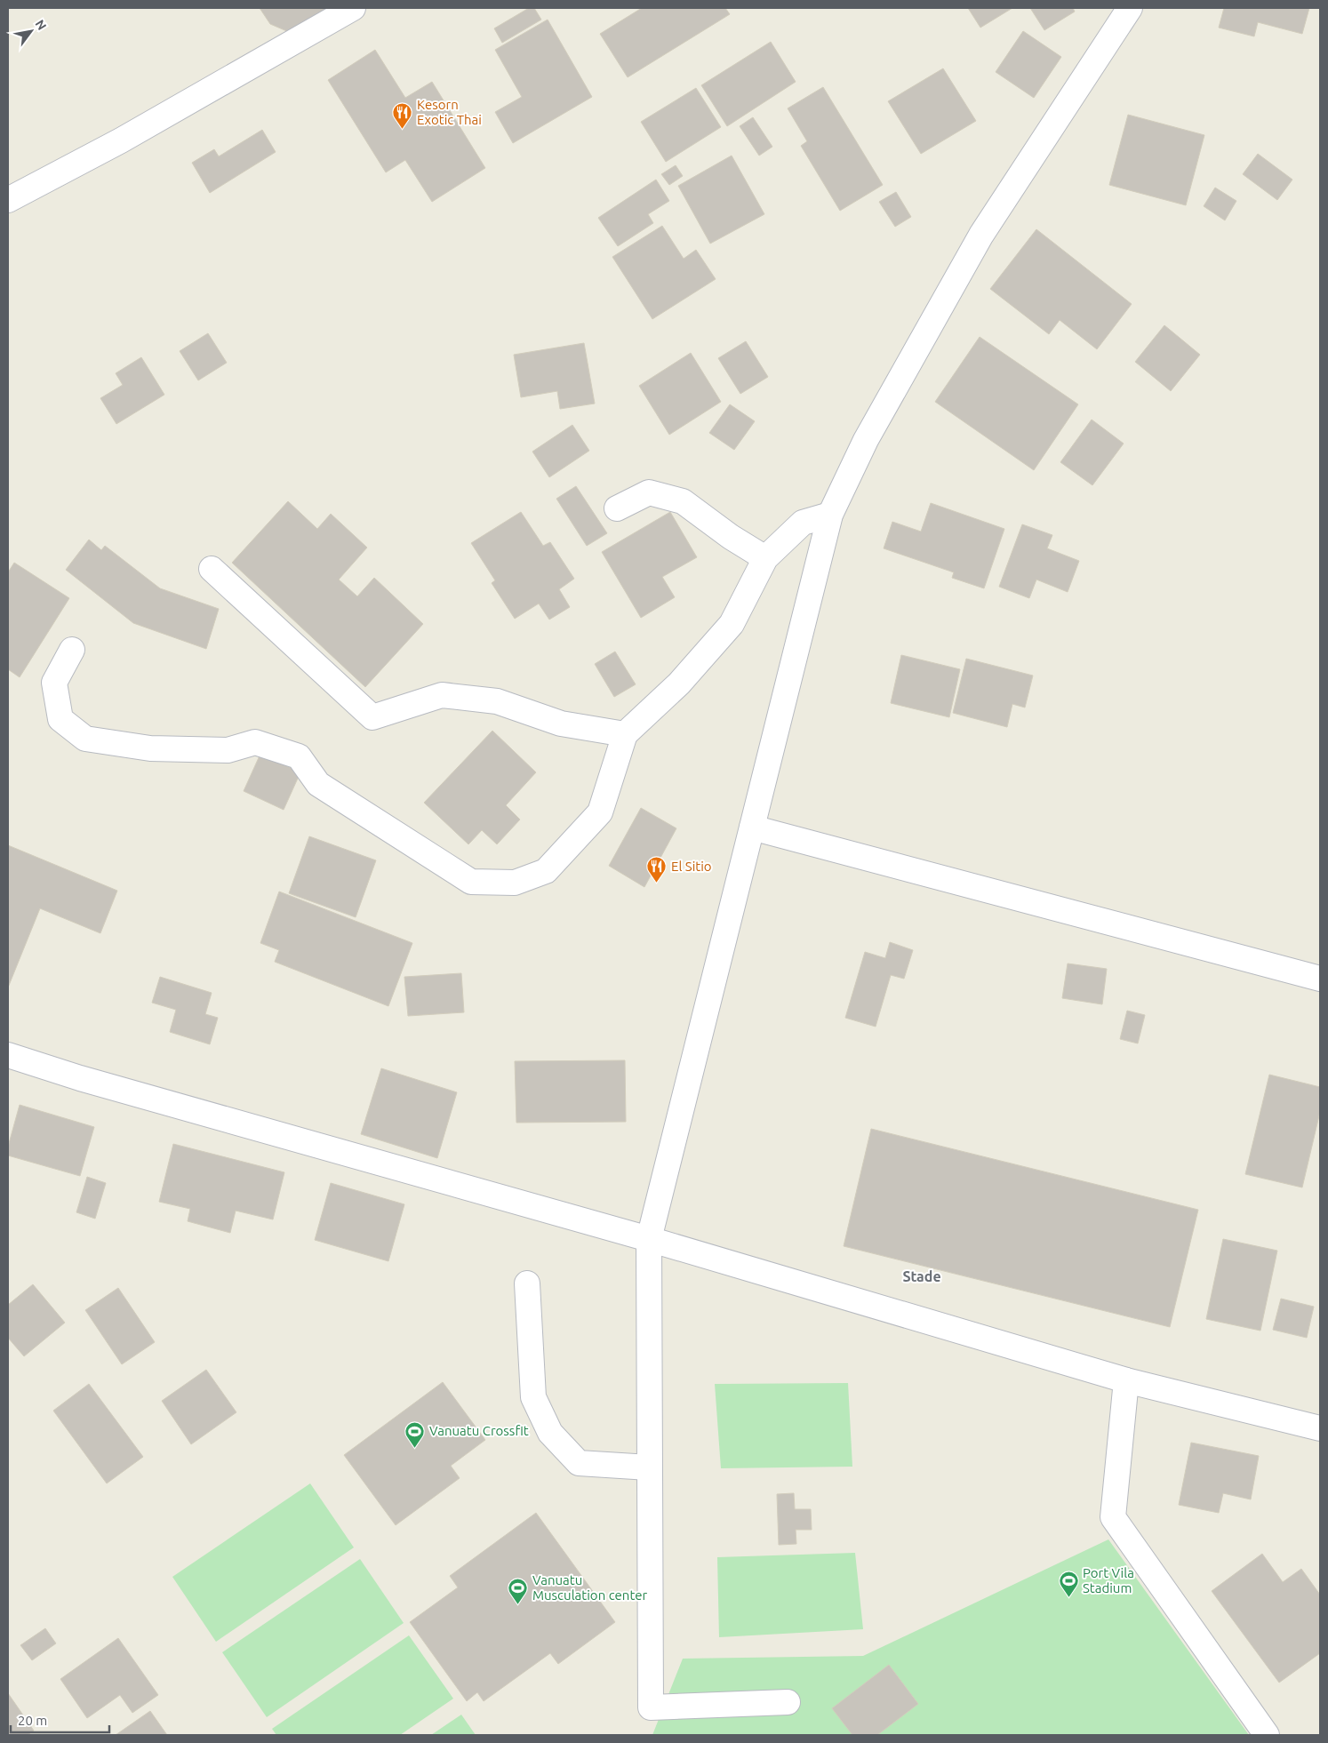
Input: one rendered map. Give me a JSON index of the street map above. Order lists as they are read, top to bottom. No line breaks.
{"districts":["Stade"],"places":{"restaurant":["Kesorn Exotic Thai","El Sitio"],"sports":["Vanuatu Crossfit","Port Vila Stadium","Vanuatu Musculation center"]},"scale_bar":"20 m","north":"top right"}
